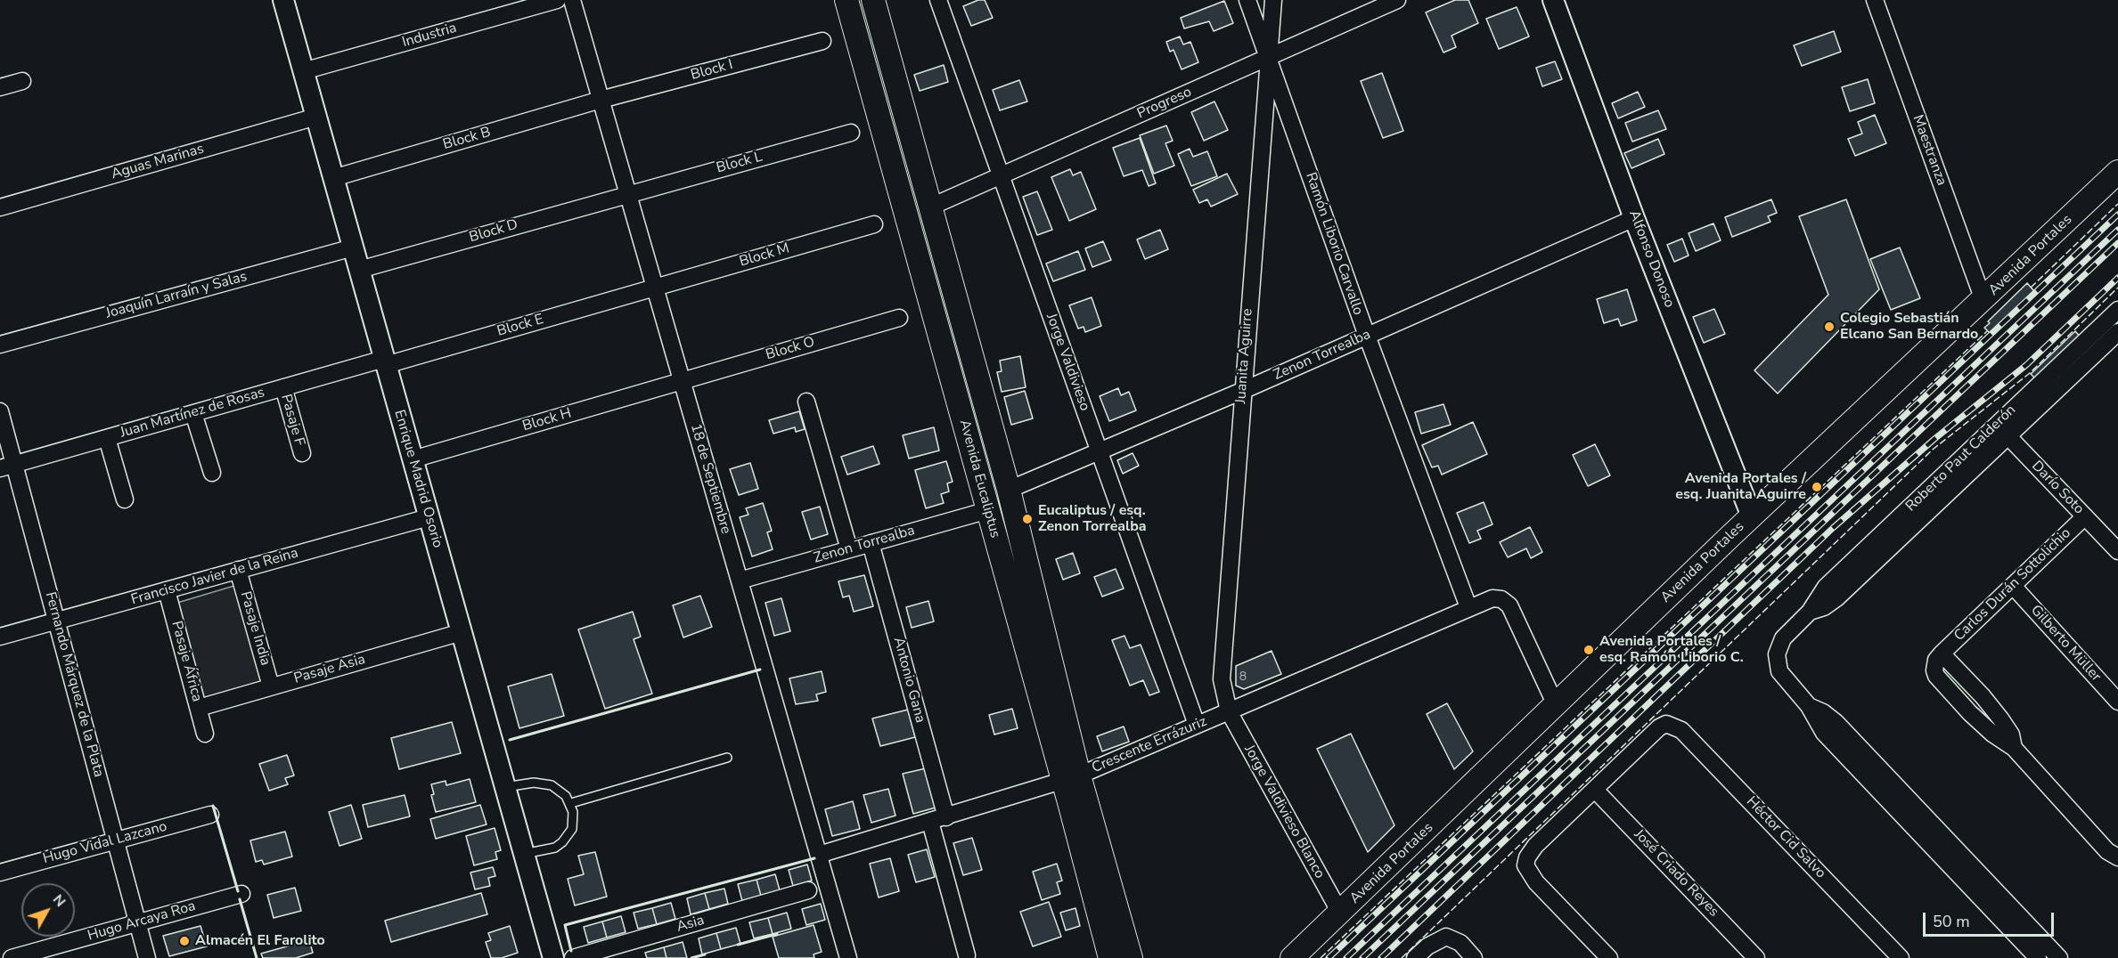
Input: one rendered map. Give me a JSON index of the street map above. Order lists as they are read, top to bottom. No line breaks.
{"streets":{"main road":["Avenida Portales","Avenida Eucaliptus"],"street":["Industria","Block I","Progreso","Block B","Maestranza","Aguas Marinas","Block L","Block D","Ramón Liborio Carvallo","Block M","Alfonso Donoso","Joaquín Larraín y Salas","Block E","Block O","Zenon Torrealba","Juanita Aguirre","Jorge Valdivieso","Juan Martínez de Rosas","Pasaje F","Block H","Roberto Paut Calderón","Enrique Madrid Osorio","18 de Septiembre","Darío Soto","Francisco Javier de la Reina","Carlos Durán Sottolichio","Pasaje India","Gilberto Müller","Pasaje África","Pasaje Asia","Antonio Gana","Fernando Márquez de la Plata","Crescente Errázuriz","Jorge Valdivieso Blanco","Héctor Cid Salvo","Hugo Vidal Lazcano","José Criado Reyes","Hugo Arcaya Roa","Asia"]},"crossings":[["Industria","Enrique Madrid Osorio"],["Block I","Block B"],["Block I","18 de Septiembre"],["Progreso","Ramón Liborio Carvallo"],["Progreso","Juanita Aguirre"],["Progreso","Jorge Valdivieso"],["Progreso","Avenida Eucaliptus"],["Block B","Enrique Madrid Osorio"],["Block B","18 de Septiembre"],["Maestranza","Avenida Portales"],["Aguas Marinas","Enrique Madrid Osorio"],["Block L","Block D"],["Block L","18 de Septiembre"],["Block D","Enrique Madrid Osorio"],["Block D","18 de Septiembre"],["Ramón Liborio Carvallo","Zenon Torrealba"],["Ramón Liborio Carvallo","Juanita Aguirre"],["Ramón Liborio Carvallo","Crescente Errázuriz"],["Block M","Block E"],["Block M","18 de Septiembre"],["Avenida Portales","Alfonso Donoso"],["Avenida Portales","Crescente Errázuriz"],["Avenida Portales","Jorge Valdivieso Blanco"],["Alfonso Donoso","Zenon Torrealba"],["Joaquín Larraín y Salas","Enrique Madrid Osorio"],["Block E","Juan Martínez de Rosas"],["Block E","Enrique Madrid Osorio"],["Block E","18 de Septiembre"],["Block O","Block H"],["Block O","18 de Septiembre"],["Zenon Torrealba","Juanita Aguirre"],["Zenon Torrealba","Jorge Valdivieso"],["Zenon Torrealba","18 de Septiembre"],["Zenon Torrealba","Avenida Eucaliptus"],["Zenon Torrealba","Antonio Gana"],["Juanita Aguirre","Crescente Errázuriz"],["Juanita Aguirre","Jorge Valdivieso Blanco"],["Jorge Valdivieso","Crescente Errázuriz"],["Juan Martínez de Rosas","Pasaje F"],["Juan Martínez de Rosas","Enrique Madrid Osorio"],["Juan Martínez de Rosas","Fernando Márquez de la Plata"],["Block H","Enrique Madrid Osorio"],["Block H","18 de Septiembre"],["Roberto Paut Calderón","Darío Soto"],["Enrique Madrid Osorio","Francisco Javier de la Reina"],["Enrique Madrid Osorio","Pasaje Asia"],["18 de Septiembre","Crescente Errázuriz"],["Avenida Eucaliptus","Crescente Errázuriz"],["Darío Soto","Carlos Durán Sottolichio"],["Francisco Javier de la Reina","Pasaje India"],["Francisco Javier de la Reina","Pasaje África"],["Francisco Javier de la Reina","Fernando Márquez de la Plata"],["Carlos Durán Sottolichio","Gilberto Müller"],["Pasaje India","Pasaje Asia"],["Pasaje África","Pasaje Asia"],["Antonio Gana","Crescente Errázuriz"],["Fernando Márquez de la Plata","Hugo Vidal Lazcano"],["Fernando Márquez de la Plata","Hugo Arcaya Roa"],["Crescente Errázuriz","Jorge Valdivieso Blanco"],["Héctor Cid Salvo","José Criado Reyes"]],"places":["Colegio Sebastián Elcano San Bernardo","Avenida Portales / esq. Juanita Aguirre","Eucaliptus / esq. Zenon Torrealba","Avenida Portales / esq. Ramón Liborio C.","Almacén El Farolito"],"house_numbers":["8"],"scale_bar":"50 m","north":"top right"}
